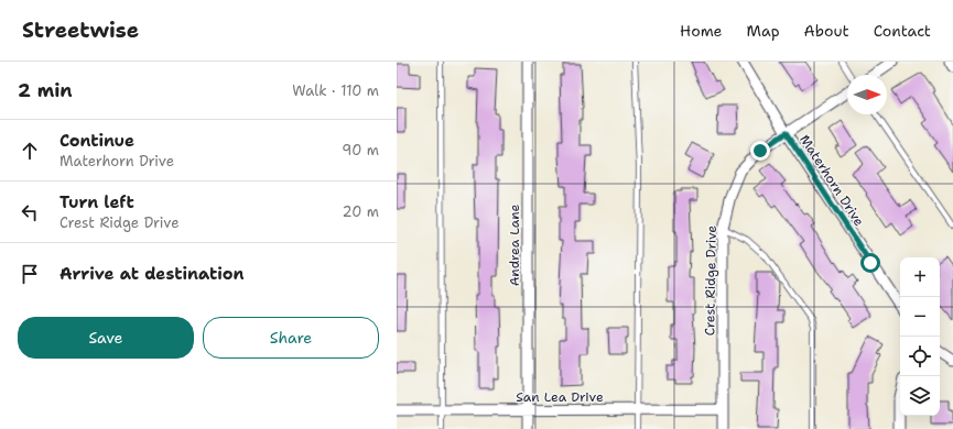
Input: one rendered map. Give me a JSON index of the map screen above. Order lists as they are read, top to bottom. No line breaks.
{"streets":{"street":["Materhorn Drive","Andrea Lane","Crest Ridge Drive","San Lea Drive"]},"crossings":[["Materhorn Drive","Crest Ridge Drive"],["Andrea Lane","San Lea Drive"],["Crest Ridge Drive","San Lea Drive"]],"north":"right","page":{"header":"Streetwise","nav":["Home","Map","About","Contact"],"heading":["2 min","Walk · 110 m"],"list":[["Continue","Materhorn Drive","90 m"],["Turn left","Crest Ridge Drive","20 m"],"Arrive at destination"],"map_buttons":["+","−"],"buttons":["Save","Share"]}}
